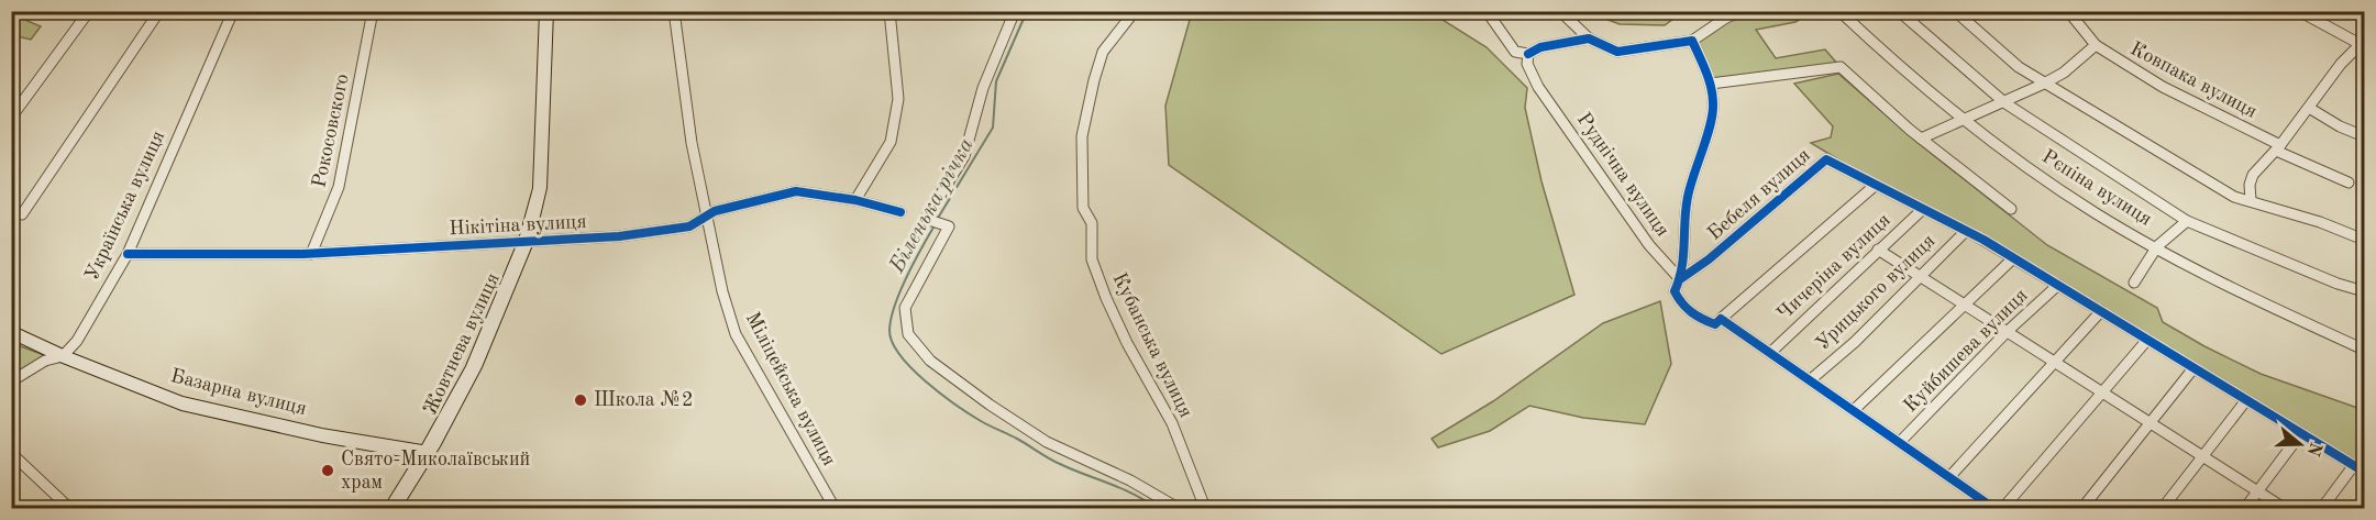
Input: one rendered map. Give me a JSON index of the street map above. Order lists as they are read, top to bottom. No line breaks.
{"streets":{"main road":["Жовтнева вулиця","Базарна вулиця"],"street":["Ковпака вулиця","Рокосовского","Руднічна вулиця","Рєпіна вулиця","Бебеля вулиця","Українська вулиця","Нікітіна вулиця","Чичеріна вулиця","Урицького вулиця","Кубанська вулиця","Куйбишева вулиця","Міліцейська вулиця"]},"crossings":[["Рокосовского","Нікітіна вулиця"],["Руднічна вулиця","Бебеля вулиця"],["Українська вулиця","Нікітіна вулиця"],["Українська вулиця","Базарна вулиця"],["Нікітіна вулиця","Жовтнева вулиця"],["Нікітіна вулиця","Міліцейська вулиця"],["Жовтнева вулиця","Базарна вулиця"]],"water":["Біленька річка"],"places":["Школа №2","Свято-Миколаївський храм"],"north":"right"}
